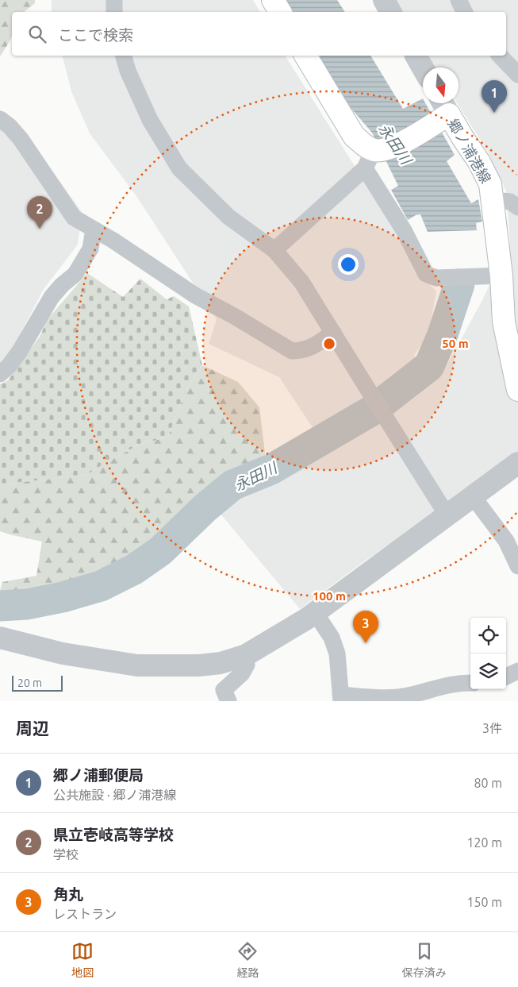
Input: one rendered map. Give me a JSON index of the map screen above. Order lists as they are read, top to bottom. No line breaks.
{"streets":{"main road":["郷ノ浦港線"]},"water":["永田川"],"scale_bar":"20 m","north":"bottom","page":{"search":"ここで検索","pins":["1","2","3"],"scale":"20 m","heading":["周辺","3件"],"list":[{"mark":"1","name":"郷ノ浦郵便局","note":"公共施設 · 郷ノ浦港線","value":"80 m"},{"mark":"2","name":"県立壱岐高等学校","note":"学校","value":"120 m"},{"mark":"3","name":"角丸","note":"レストラン","value":"150 m"}],"nav":["地図","経路","保存済み"]},"rings":["50 m","100 m"]}
